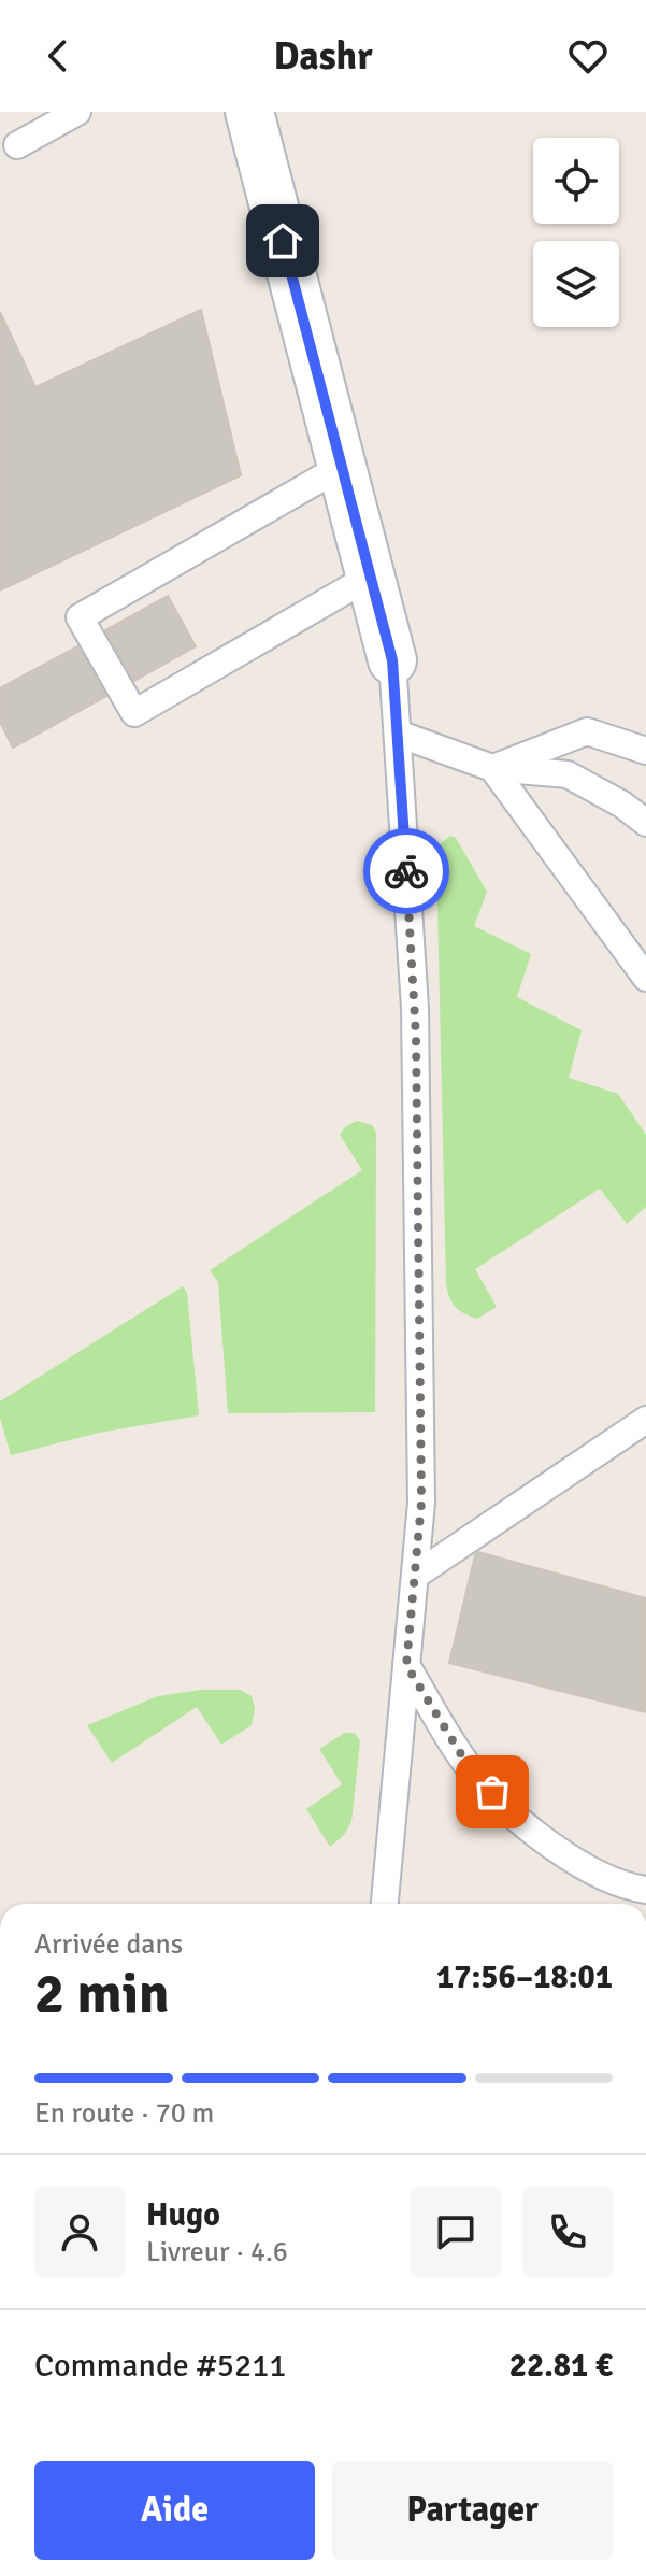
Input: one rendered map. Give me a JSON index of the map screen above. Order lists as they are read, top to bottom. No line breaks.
{"page":{"header":"Dashr","heading":["2 min","Arrivée dans","17:56–18:01"],"panel":["Hugo","Livreur · 4.6","Commande #5211","22.81 €"],"bar":"En route · 70 m","buttons":["Aide","Partager"]}}
